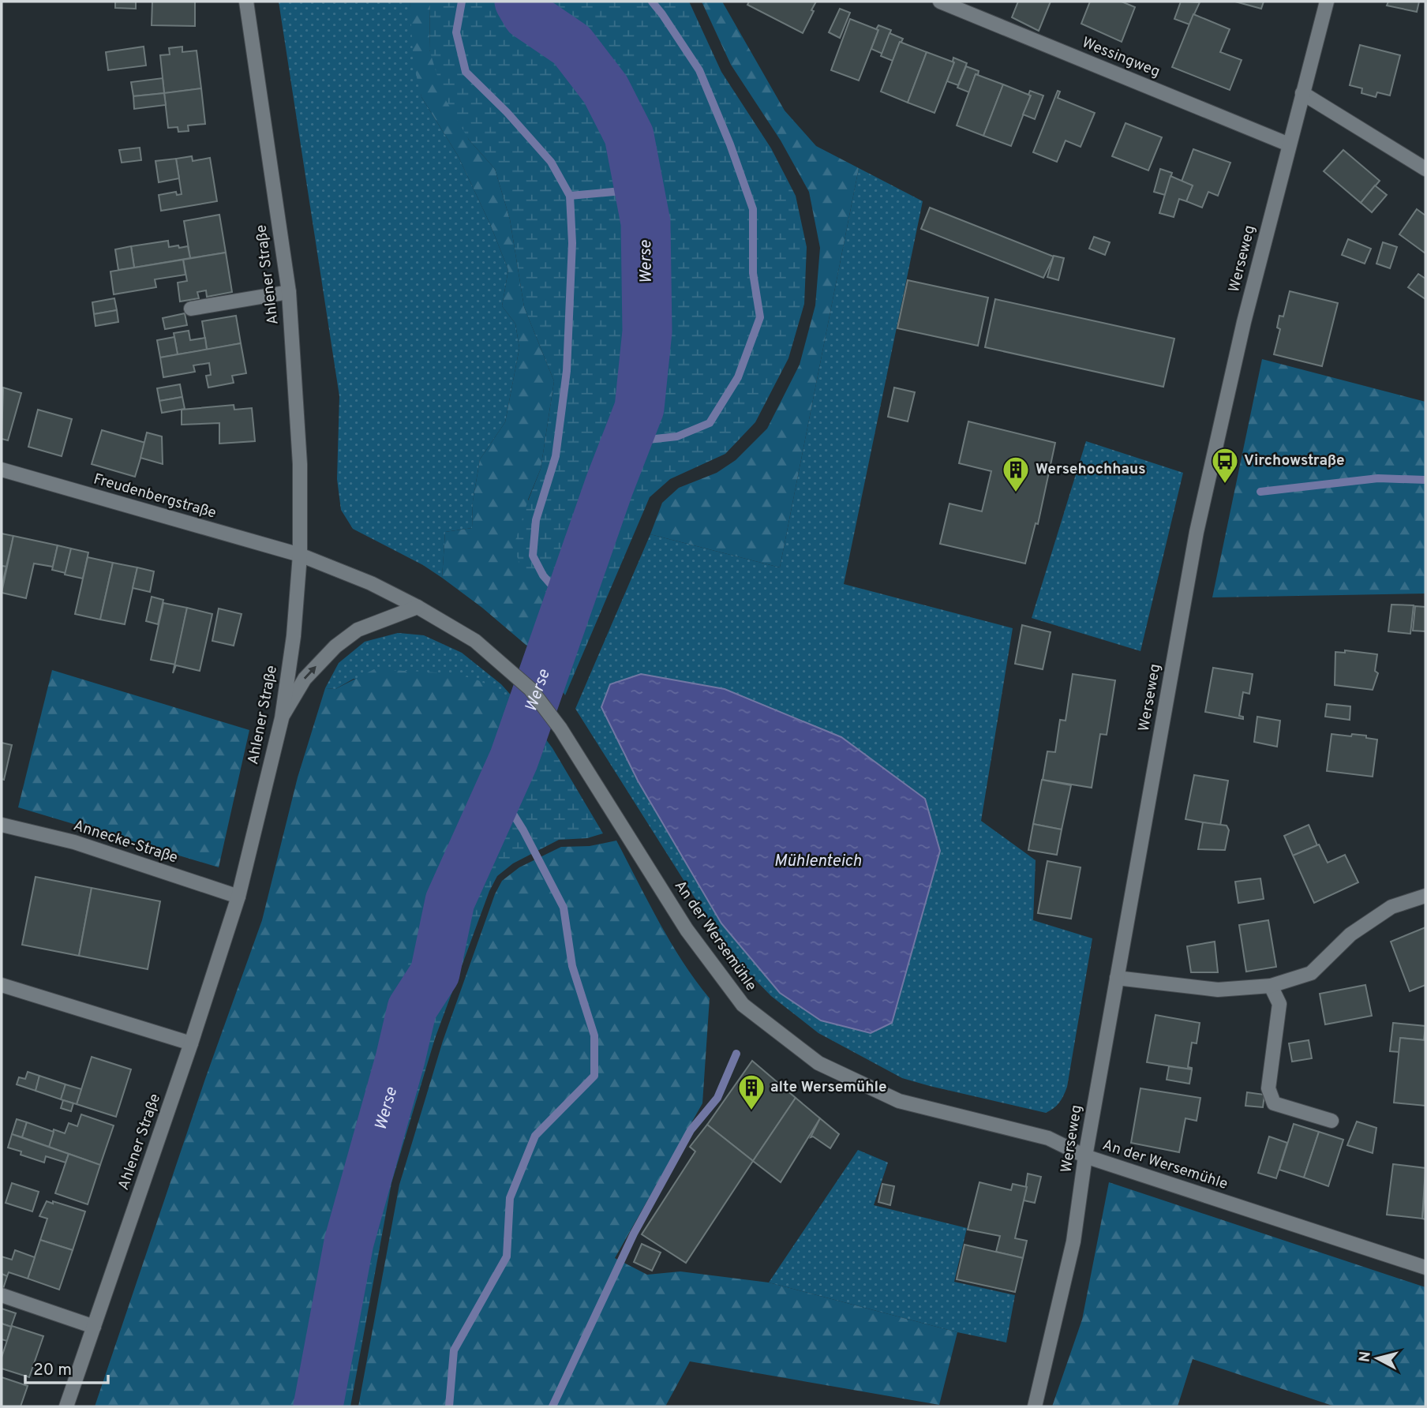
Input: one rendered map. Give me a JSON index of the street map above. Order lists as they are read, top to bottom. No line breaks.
{"streets":{"street":["Wessingweg","Werseweg","Ahlener Straße","Freudenbergstraße","Annecke-Straße","An der Wersemühle"]},"crossings":[["Wessingweg","Werseweg"],["Werseweg","An der Wersemühle"],["Ahlener Straße","Freudenbergstraße"],["Ahlener Straße","Annecke-Straße"],["Ahlener Straße","An der Wersemühle"],["Freudenbergstraße","An der Wersemühle"]],"water":["Werse","Mühlenteich"],"places":{"bus stop":["Virchowstraße"],"building":["Wersehochhaus","alte Wersemühle"]},"scale_bar":"20 m","north":"left"}
